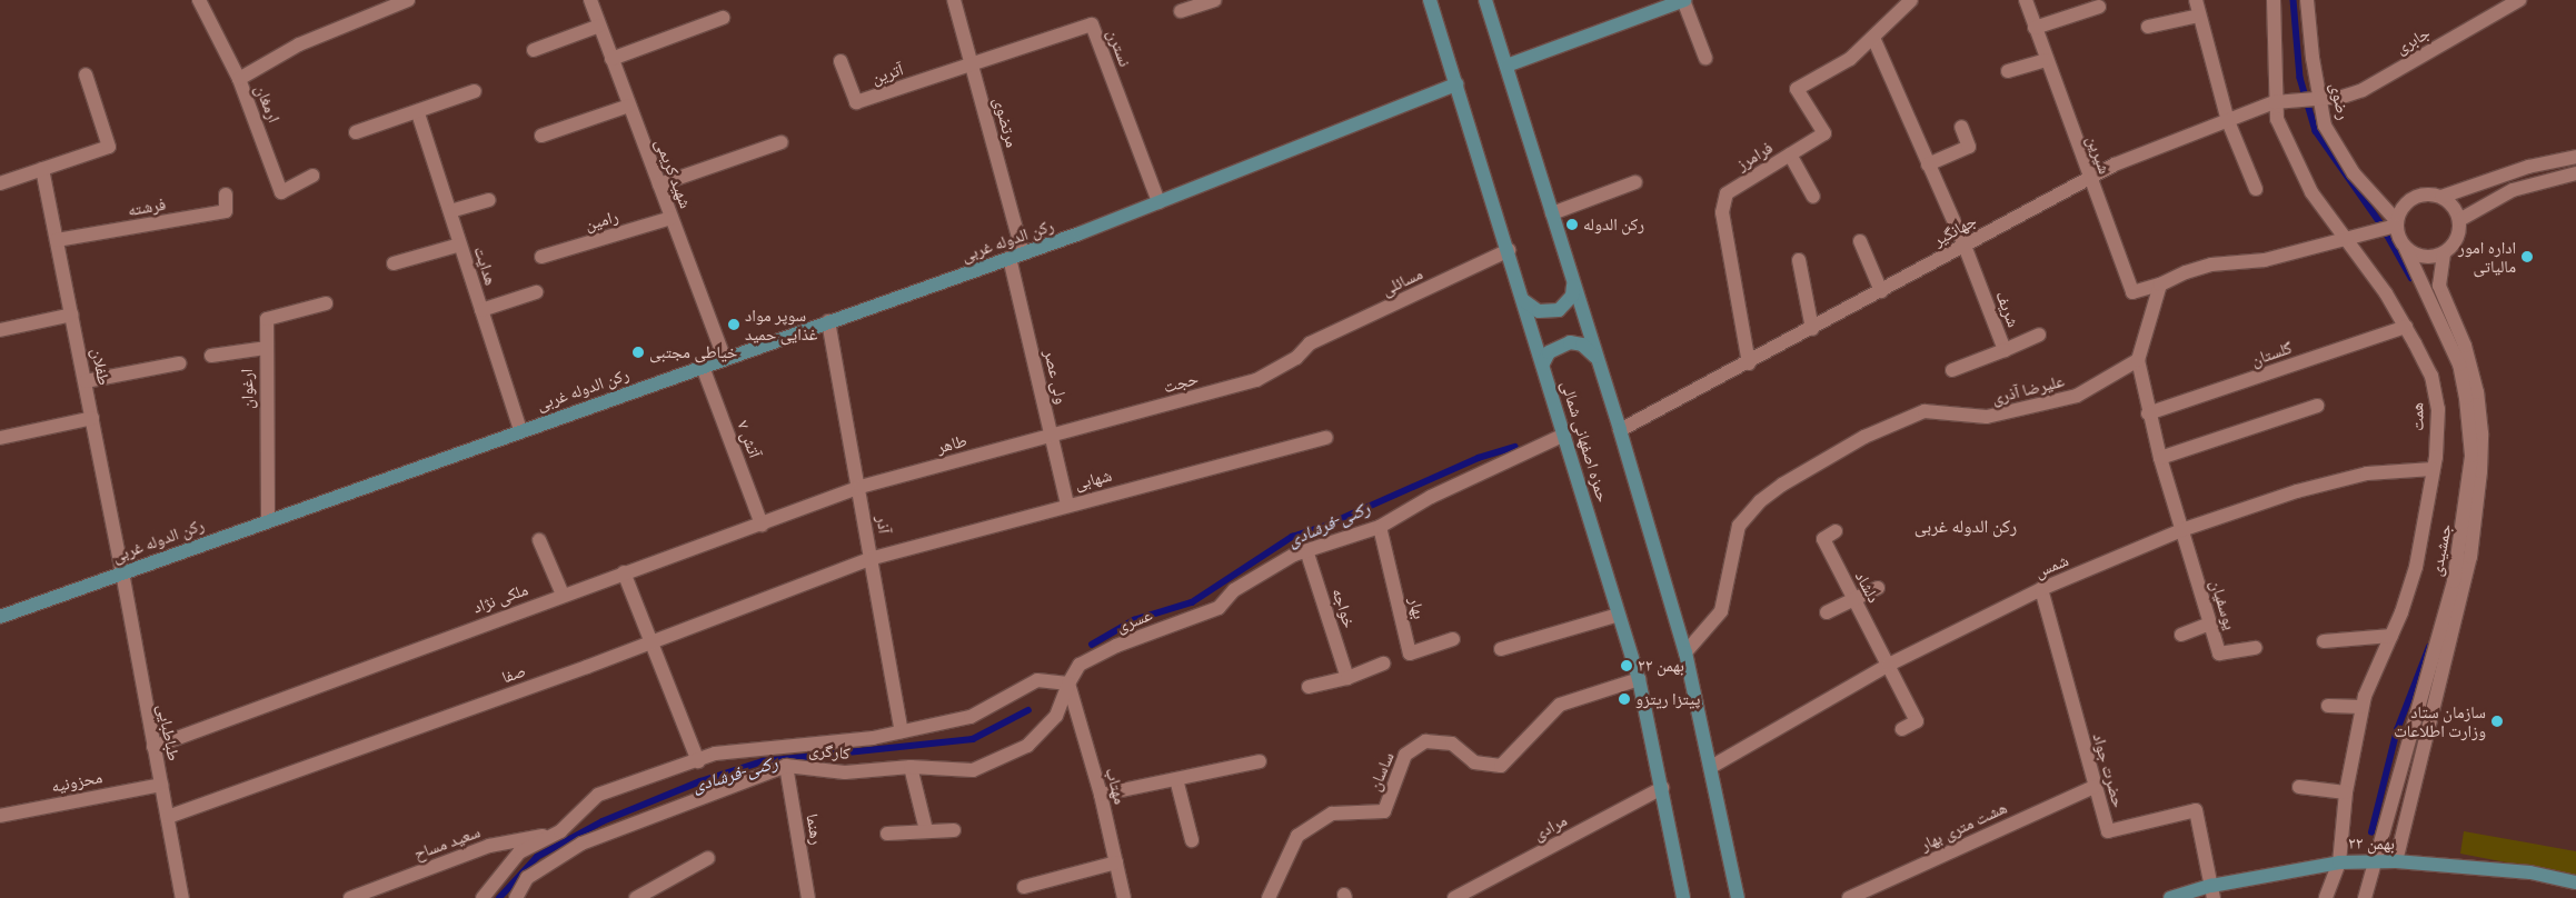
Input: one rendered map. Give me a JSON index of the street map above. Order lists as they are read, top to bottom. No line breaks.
{"streets":{"main road":["رکن الدوله غربی","حمزه اصفهانی شمالی","۲۲ بهمن"],"street":["جابری","نسترن","آترین","رضوی","ارمغان","مرتضوی","شیرین","فرامرز","شهید کریمی","فرشته","رامین","جهانگیر","هدایت","مسائلی","شریف","گلستان","طفلان","ولی عصر","حجت","ارغوان","علیرضا آذری","همت","آتش ۷","طاهر","شهابی","آذر","جمشیدی","شمس","دلشاد","ملکی نژاد","یوسفیان","خواجه","بهار","عسری","صفا","طباطبایی","کارگری","حضرت جواد","ساسان","محزونیه","مهتاب","هشت متری بهار","مرادی","رهنما","سعید مساح"]},"crossings":[["جابری","رضوی"],["جابری","جهانگیر"],["نسترن","آترین"],["نسترن","مرتضوی"],["نسترن","رکن الدوله غربی"],["آترین","مرتضوی"],["رضوی","جهانگیر"],["رضوی","جمشیدی"],["مرتضوی","رکن الدوله غربی"],["مرتضوی","ولی عصر"],["شیرین","جهانگیر"],["فرامرز","جهانگیر"],["شهید کریمی","رامین"],["شهید کریمی","رکن الدوله غربی"],["فرشته","طفلان"],["جهانگیر","شریف"],["جهانگیر","همت"],["رکن الدوله غربی","هدایت"],["رکن الدوله غربی","طفلان"],["رکن الدوله غربی","ولی عصر"],["رکن الدوله غربی","ارغوان"],["رکن الدوله غربی","آتش ۷"],["رکن الدوله غربی","حمزه اصفهانی شمالی"],["رکن الدوله غربی","آذر"],["رکن الدوله غربی","طباطبایی"],["مسائلی","حجت"],["مسائلی","حمزه اصفهانی شمالی"],["گلستان","همت"],["طفلان","طباطبایی"],["ولی عصر","حجت"],["ولی عصر","طاهر"],["ولی عصر","شهابی"],["حجت","طاهر"],["همت","شمس"],["همت","۲۲ بهمن"],["آتش ۷","ملکی نژاد"],["حمزه اصفهانی شمالی","عسری"],["حمزه اصفهانی شمالی","ساسان"],["حمزه اصفهانی شمالی","مرادی"],["طاهر","آذر"],["طاهر","ملکی نژاد"],["شهابی","آذر"],["شهابی","صفا"],["آذر","ملکی نژاد"],["آذر","صفا"],["جمشیدی","۲۲ بهمن"],["شمس","دلشاد"],["شمس","یوسفیان"],["شمس","حضرت جواد"],["ملکی نژاد","طباطبایی"],["خواجه","عسری"],["بهار","عسری"],["عسری","کارگری"],["عسری","مهتاب"],["صفا","طباطبایی"],["طباطبایی","محزونیه"],["کارگری","مهتاب"],["کارگری","رهنما"],["حضرت جواد","هشت متری بهار"],["حضرت جواد","۲۲ بهمن"]],"districts":["رکن الدوله غربی"],"water":["رکنی-فرشادی"],"places":["رکن الدوله","اداره امور مالیاتی","سوپر مواد غذایی حمید","خیاطی مجتبی","۲۲ بهمن","پیتزا ریتزو","سازمان ستاد وزارت اطلاعات"]}
